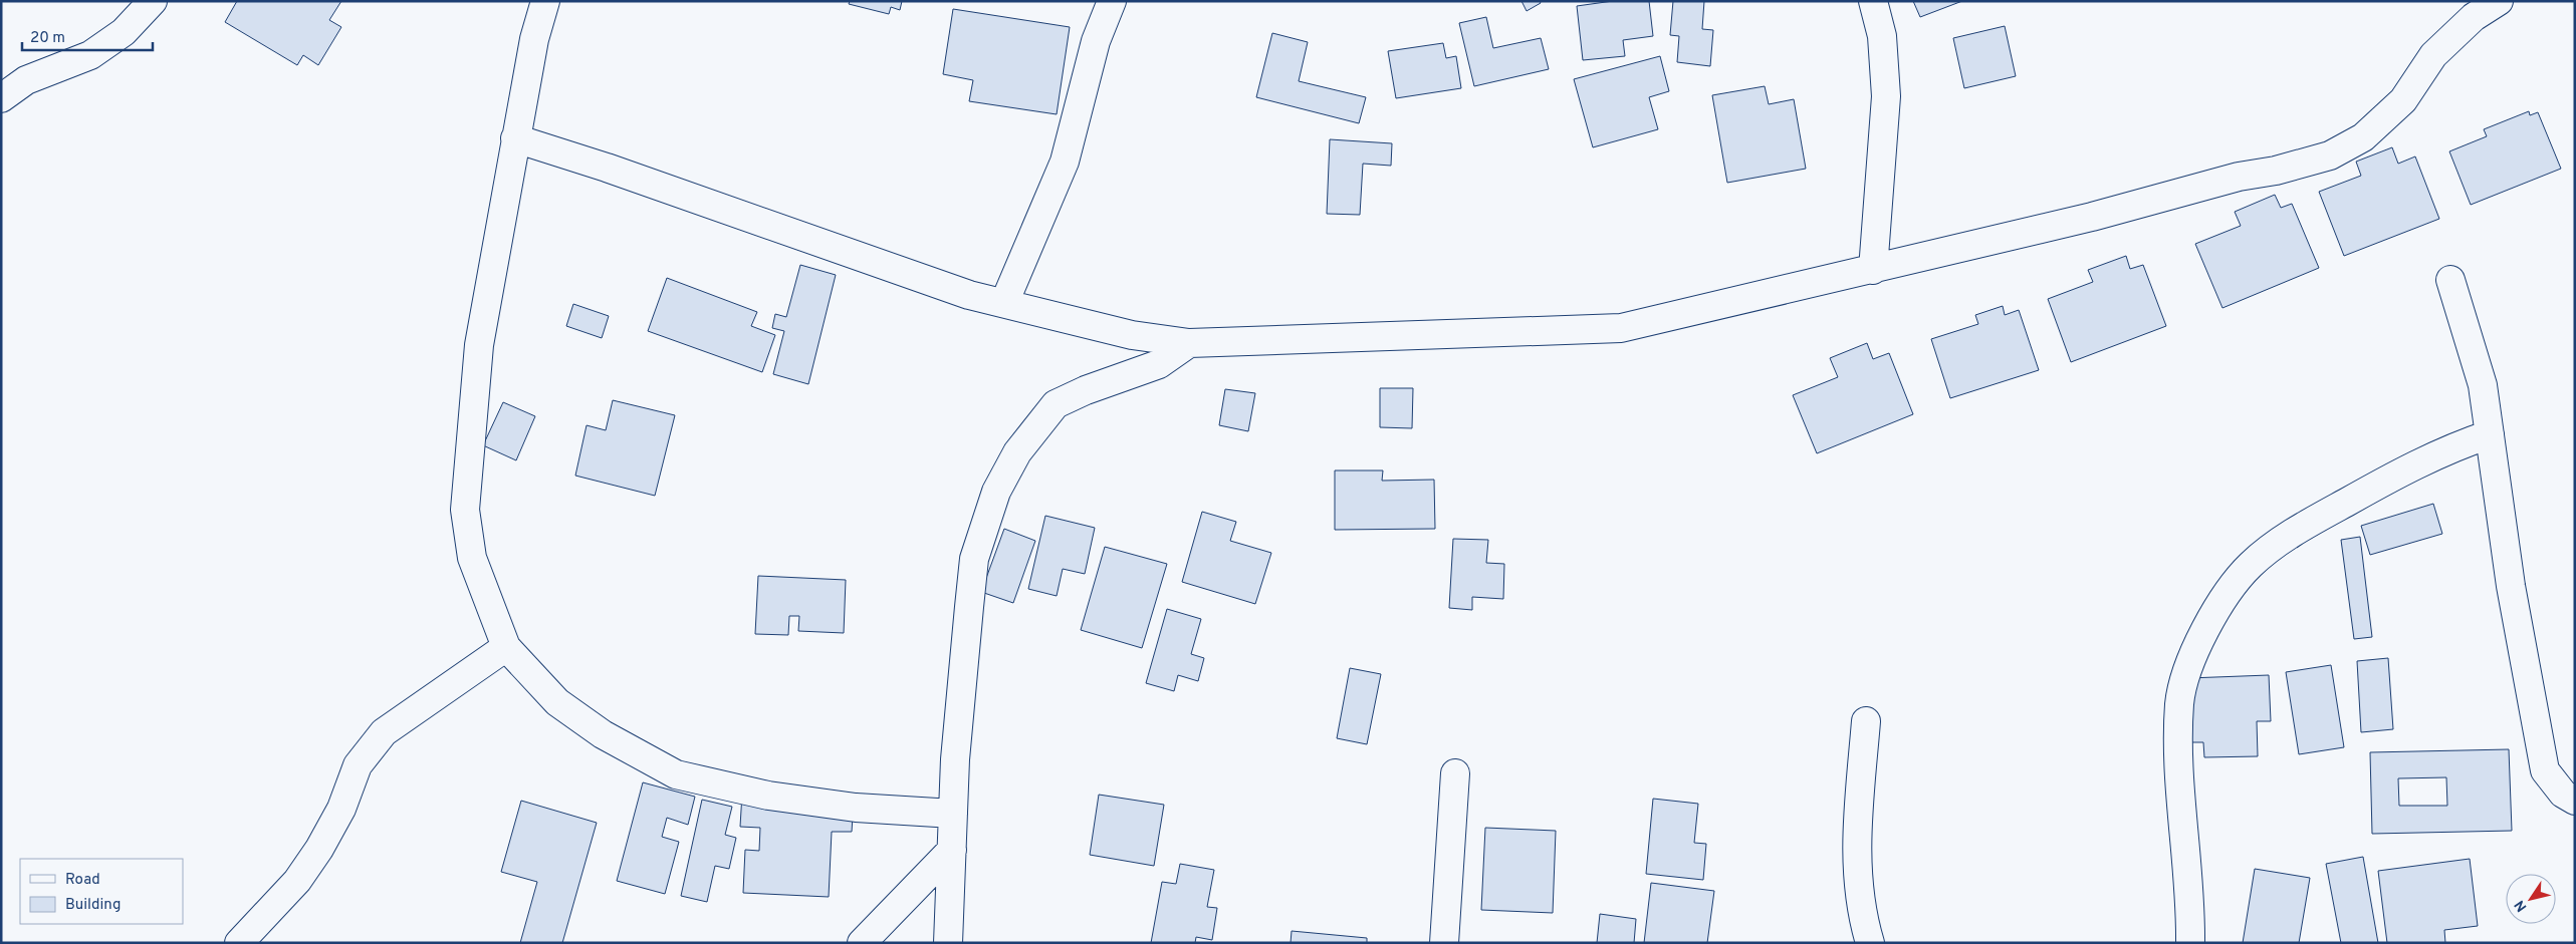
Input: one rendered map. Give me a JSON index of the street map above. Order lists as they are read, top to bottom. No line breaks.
{"legend":["Road","Building"],"scale_bar":"20 m","north":"bottom left"}
